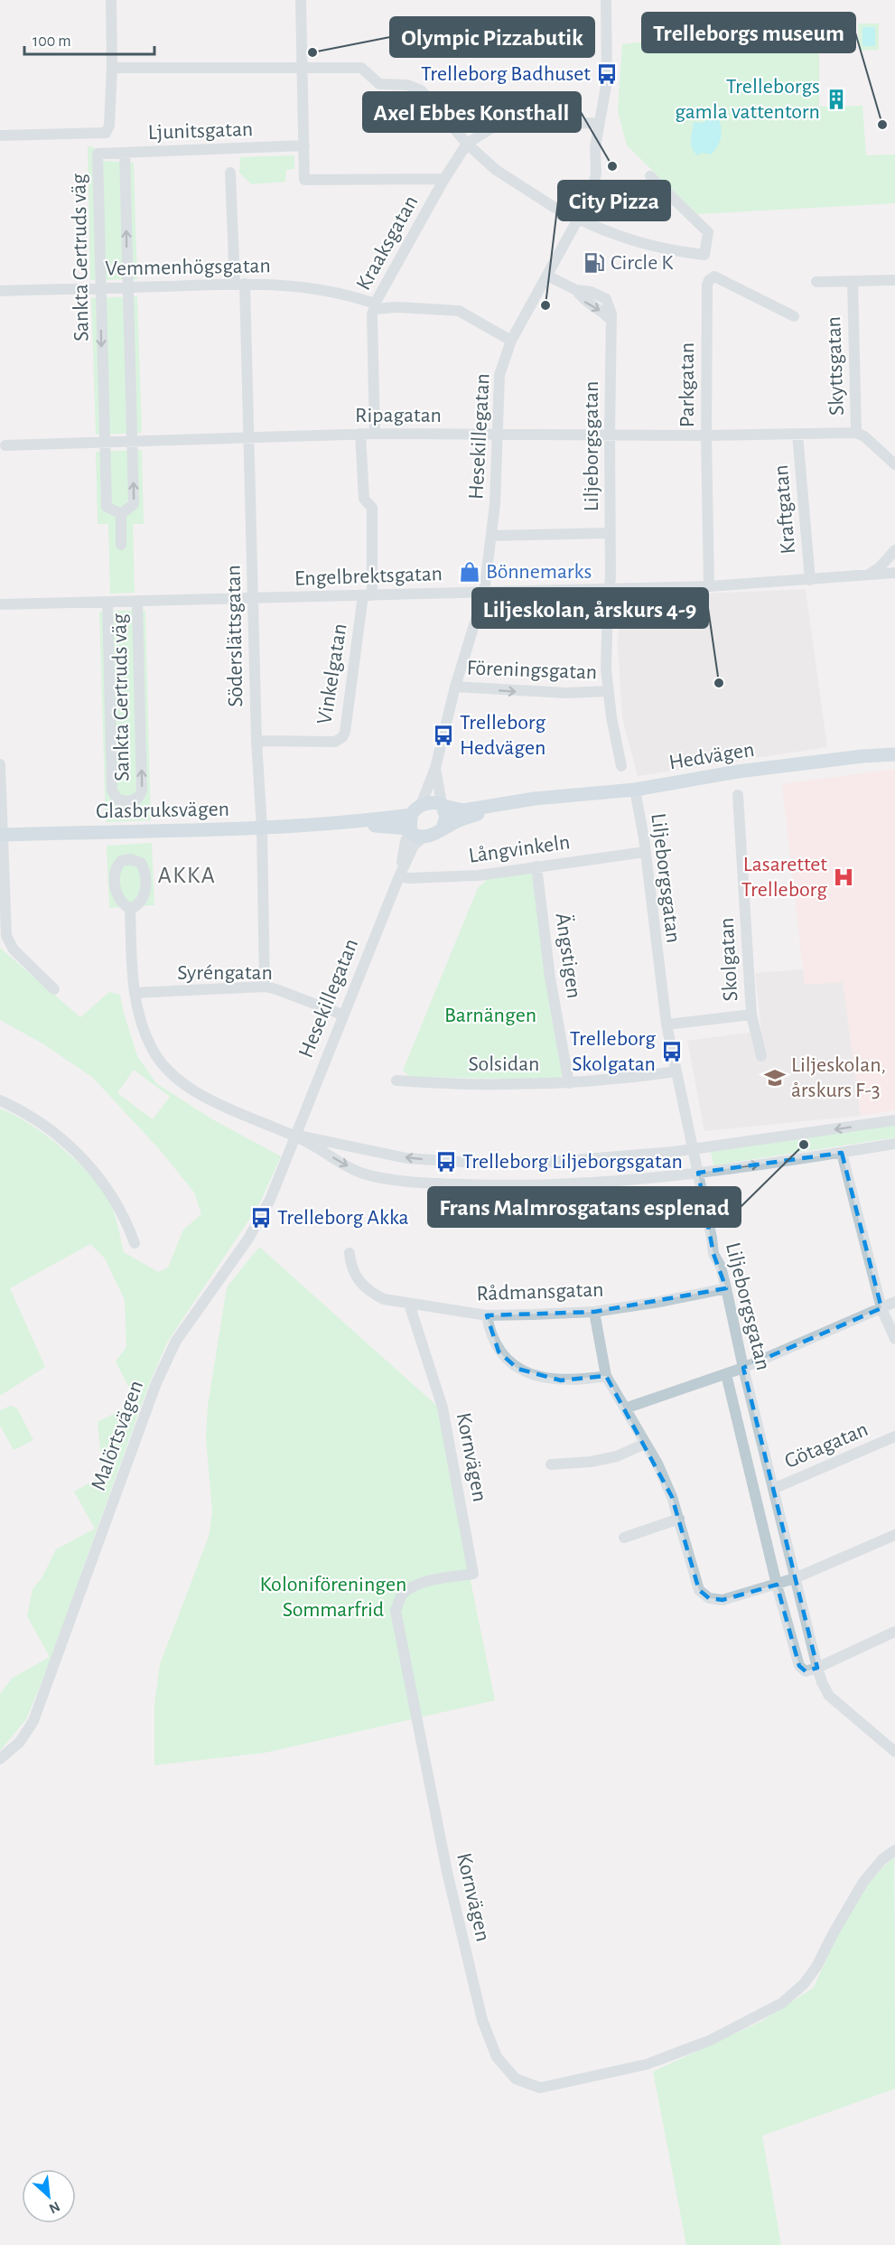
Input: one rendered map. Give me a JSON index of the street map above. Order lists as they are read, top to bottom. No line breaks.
{"streets":{"main road":["Hedvägen","Glasbruksvägen"],"street":["Ljunitsgatan","Kraaksgatan","Sankta Gertruds väg","Vemmenhögsgatan","Skyttsgatan","Parkgatan","Ripagatan","Hesekillegatan","Liljeborgsgatan","Kraftgatan","Engelbrektsgatan","Söderslättsgatan","Föreningsgatan","Vinkelgatan","Långvinkeln","Ängstigen","Skolgatan","Syréngatan","Solsidan","Rådmansgatan","Malörtsvägen","Götagatan","Kornvägen"]},"crossings":[["Ljunitsgatan","Sankta Gertruds väg"],["Kraaksgatan","Vemmenhögsgatan"],["Kraaksgatan","Ripagatan"],["Sankta Gertruds väg","Vemmenhögsgatan"],["Sankta Gertruds väg","Ripagatan"],["Sankta Gertruds väg","Engelbrektsgatan"],["Vemmenhögsgatan","Hesekillegatan"],["Vemmenhögsgatan","Söderslättsgatan"],["Skyttsgatan","Ripagatan"],["Parkgatan","Ripagatan"],["Parkgatan","Engelbrektsgatan"],["Ripagatan","Hesekillegatan"],["Ripagatan","Liljeborgsgatan"],["Ripagatan","Kraftgatan"],["Ripagatan","Söderslättsgatan"],["Ripagatan","Vinkelgatan"],["Hesekillegatan","Liljeborgsgatan"],["Hesekillegatan","Engelbrektsgatan"],["Hesekillegatan","Föreningsgatan"],["Hesekillegatan","Hedvägen"],["Hesekillegatan","Glasbruksvägen"],["Hesekillegatan","Långvinkeln"],["Hesekillegatan","Syréngatan"],["Hesekillegatan","Malörtsvägen"],["Liljeborgsgatan","Engelbrektsgatan"],["Liljeborgsgatan","Föreningsgatan"],["Liljeborgsgatan","Hedvägen"],["Liljeborgsgatan","Långvinkeln"],["Liljeborgsgatan","Solsidan"],["Liljeborgsgatan","Rådmansgatan"],["Liljeborgsgatan","Götagatan"],["Kraftgatan","Engelbrektsgatan"],["Engelbrektsgatan","Söderslättsgatan"],["Engelbrektsgatan","Vinkelgatan"],["Söderslättsgatan","Vinkelgatan"],["Söderslättsgatan","Glasbruksvägen"],["Söderslättsgatan","Syréngatan"],["Hedvägen","Glasbruksvägen"],["Långvinkeln","Ängstigen"],["Ängstigen","Solsidan"],["Rådmansgatan","Kornvägen"]],"one_way":["Föreningsgatan"],"districts":["AKKA"],"parks":["Barnängen","Koloniföreningen Sommarfrid"],"places":{"other":["Olympic Pizzabutik","Trelleborgs museum","Axel Ebbes Konsthall","City Pizza","Liljeskolan, årskurs 4-9","Frans Malmrosgatans esplenad"],"bus stop":["Trelleborg Badhuset","Trelleborg Hedvägen","Trelleborg Skolgatan","Trelleborg Liljeborgsgatan","Trelleborg Akka"],"building":["Trelleborgs gamla vattentorn"],"fuel station":["Circle K"],"shop":["Bönnemarks"],"hospital":["Lasarettet Trelleborg"],"school or university":["Liljeskolan, årskurs F-3"]},"scale_bar":"100 m","north":"bottom right"}
